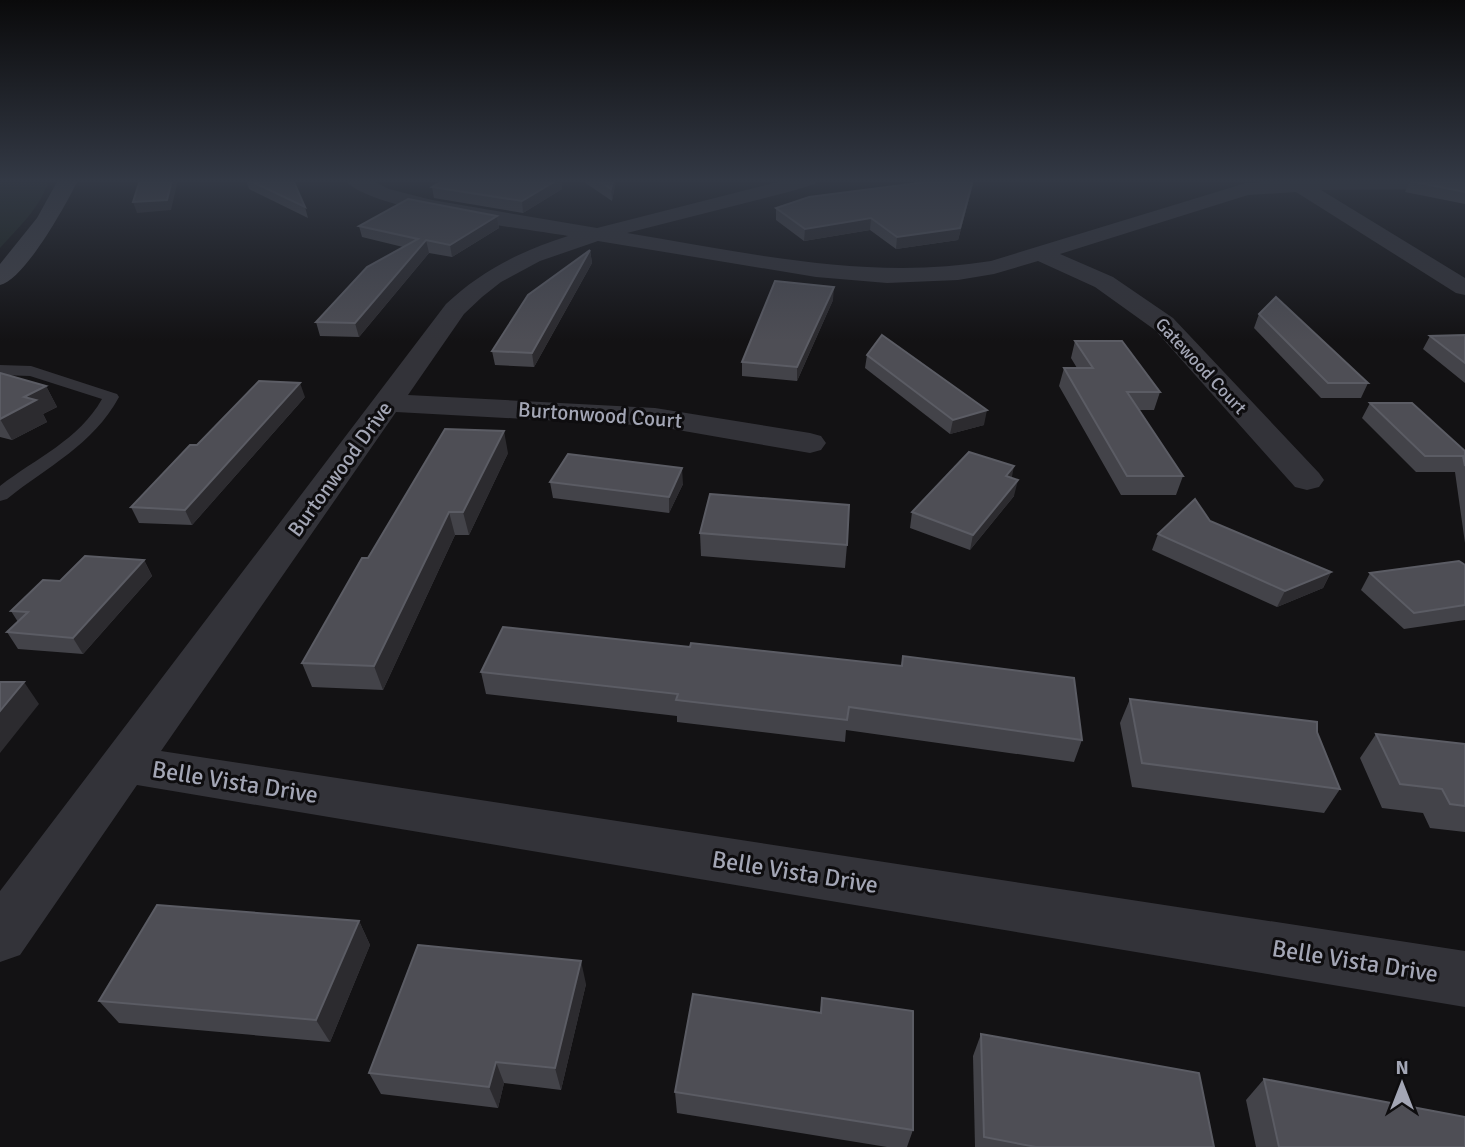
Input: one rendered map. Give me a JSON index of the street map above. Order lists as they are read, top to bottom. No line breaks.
{"streets":{"street":["Gatewood Court","Burtonwood Court","Burtonwood Drive","Belle Vista Drive"]},"crossings":[["Burtonwood Court","Burtonwood Drive"],["Burtonwood Drive","Belle Vista Drive"]],"north":"top"}
